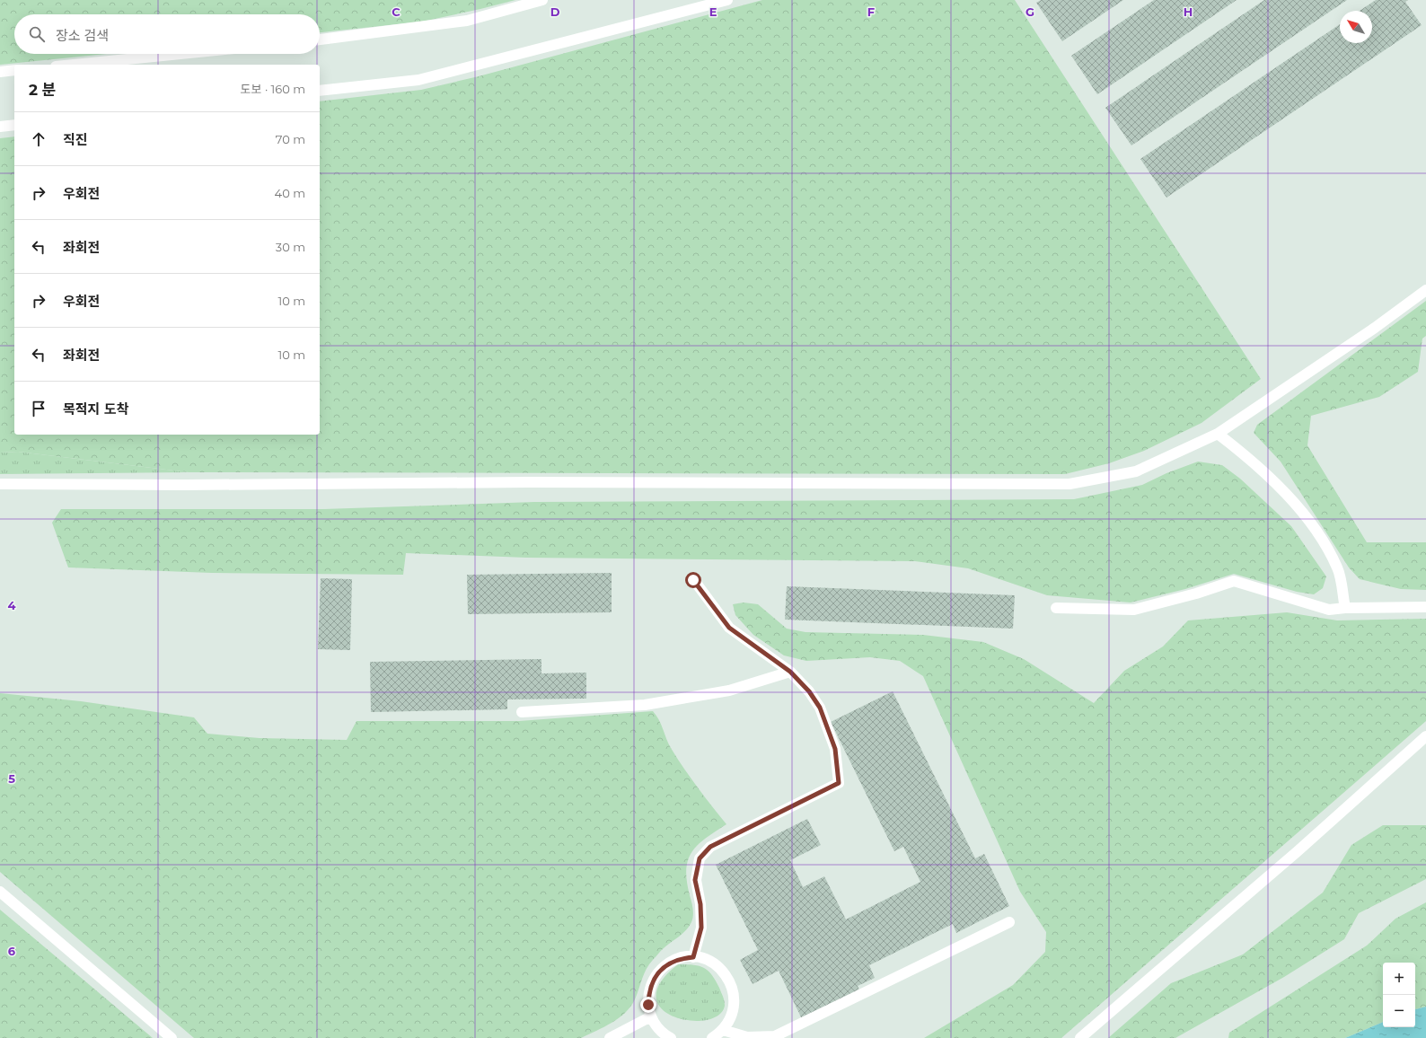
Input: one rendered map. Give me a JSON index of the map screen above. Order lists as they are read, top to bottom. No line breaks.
{"north":"top left","page":{"search":"장소 검색","heading":["2 분","도보 · 160 m"],"list":[["직진","70 m"],["우회전","40 m"],["좌회전","30 m"],["우회전","10 m"],["좌회전","10 m"],"목적지 도착"],"map_buttons":["+","−"]},"grid":{"columns":["C","D","E","F","G","H"],"rows":["4","5","6"]}}
